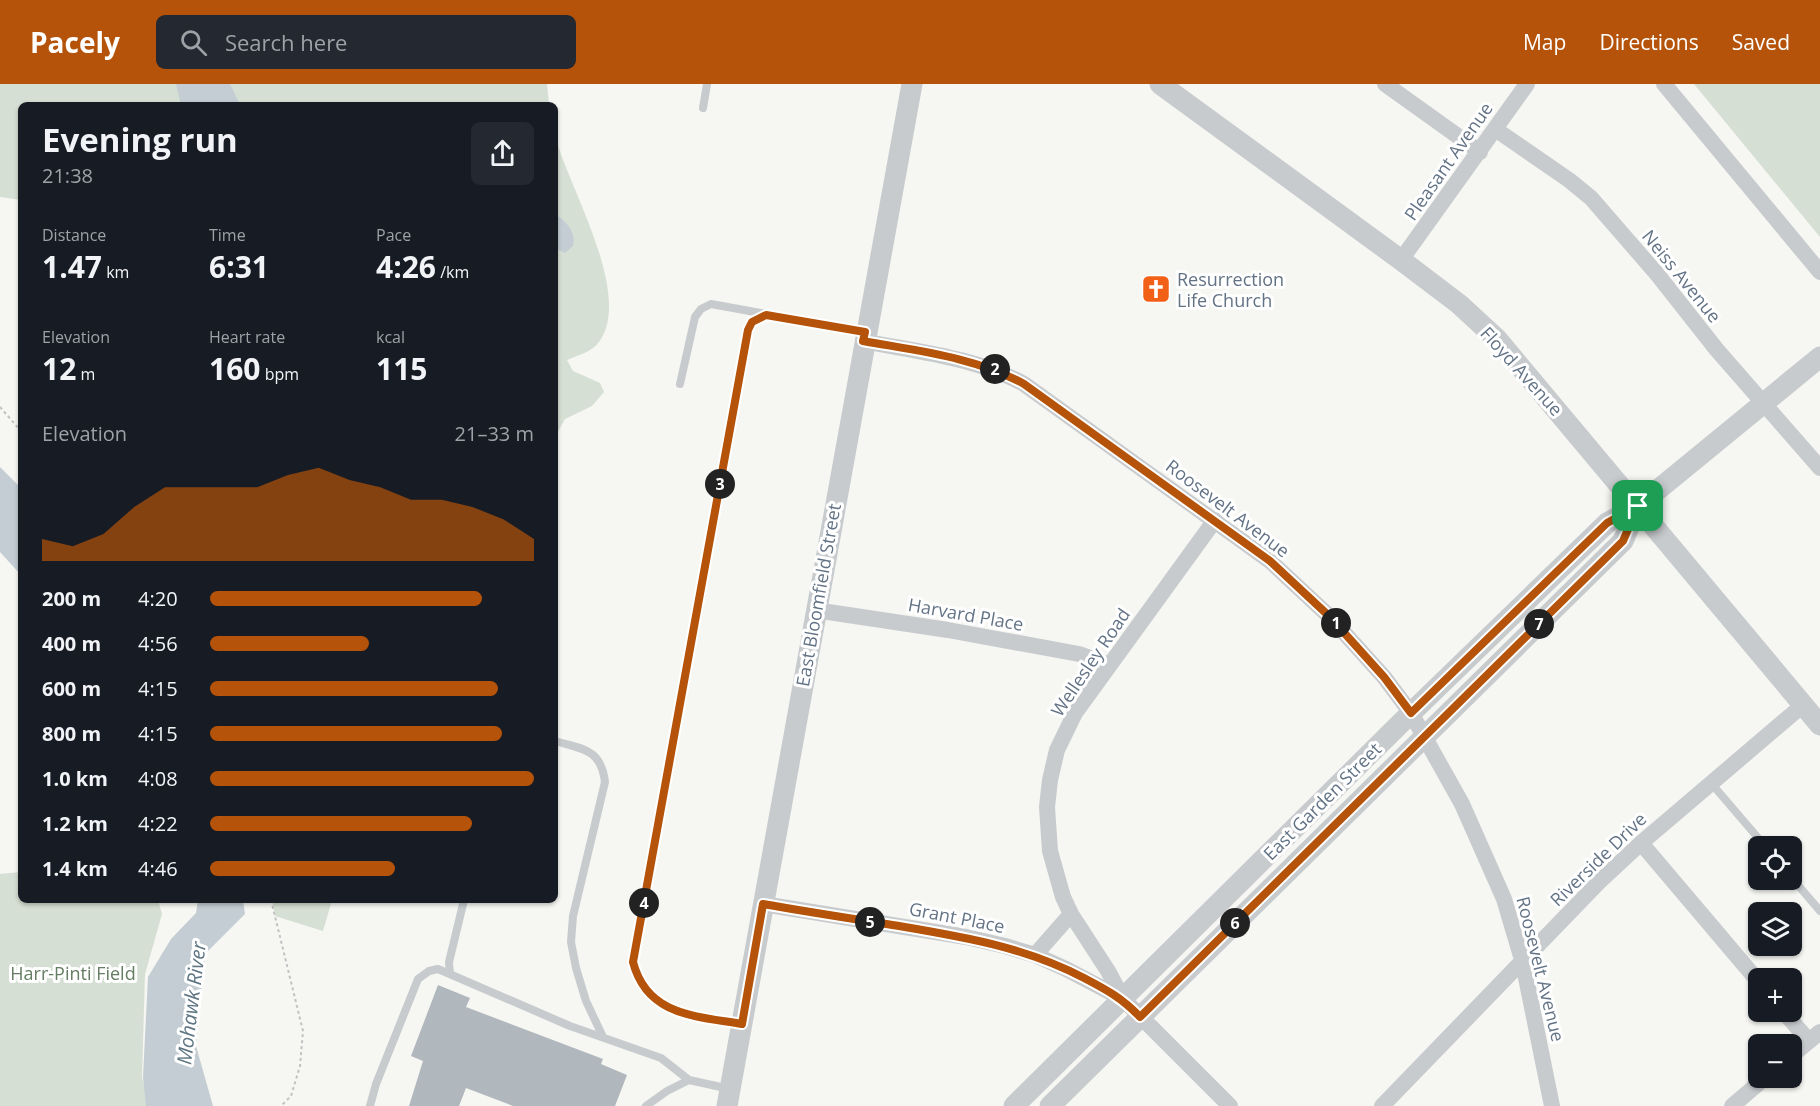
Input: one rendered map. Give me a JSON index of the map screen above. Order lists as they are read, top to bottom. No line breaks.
{"streets":{"street":["Pleasant Avenue","Neiss Avenue","Floyd Avenue","Roosevelt Avenue","East Bloomfield Street","Harvard Place","Wellesley Road","East Garden Street","Riverside Drive","Grant Place"]},"crossings":[["Pleasant Avenue","Neiss Avenue"],["Pleasant Avenue","Floyd Avenue"],["Neiss Avenue","East Garden Street"],["Floyd Avenue","East Garden Street"],["Floyd Avenue","Riverside Drive"],["Roosevelt Avenue","East Bloomfield Street"],["Roosevelt Avenue","Wellesley Road"],["Roosevelt Avenue","East Garden Street"],["Roosevelt Avenue","Riverside Drive"],["East Bloomfield Street","Harvard Place"],["East Bloomfield Street","Grant Place"],["Harvard Place","Wellesley Road"],["Wellesley Road","East Garden Street"],["Wellesley Road","Grant Place"],["East Garden Street","Grant Place"]],"water":["Mohawk River"],"parks":["Harr-Pinti Field"],"places":{"church":["Resurrection Life Church"]},"page":{"header":"Pacely","search":"Search here","nav":["Map","Directions","Saved"],"heading":["Evening run","21:38"],"stats":[["Distance","1.47 km"],["Time","6:31"],["Pace","4:26 /km"],["Elevation","12 m"],["Heart rate","160 bpm"],["kcal","115"]],"pins":["2","3","1","7","4","5","6"],"chart":["Elevation","21–33 m"],"list":[{"name":"200 m","note":"4:20"},{"name":"400 m","note":"4:56"},{"name":"600 m","note":"4:15"},{"name":"800 m","note":"4:15"},{"name":"1.0 km","note":"4:08"},{"name":"1.2 km","note":"4:22"},{"name":"1.4 km","note":"4:46"}],"map_buttons":["+","−"]}}
